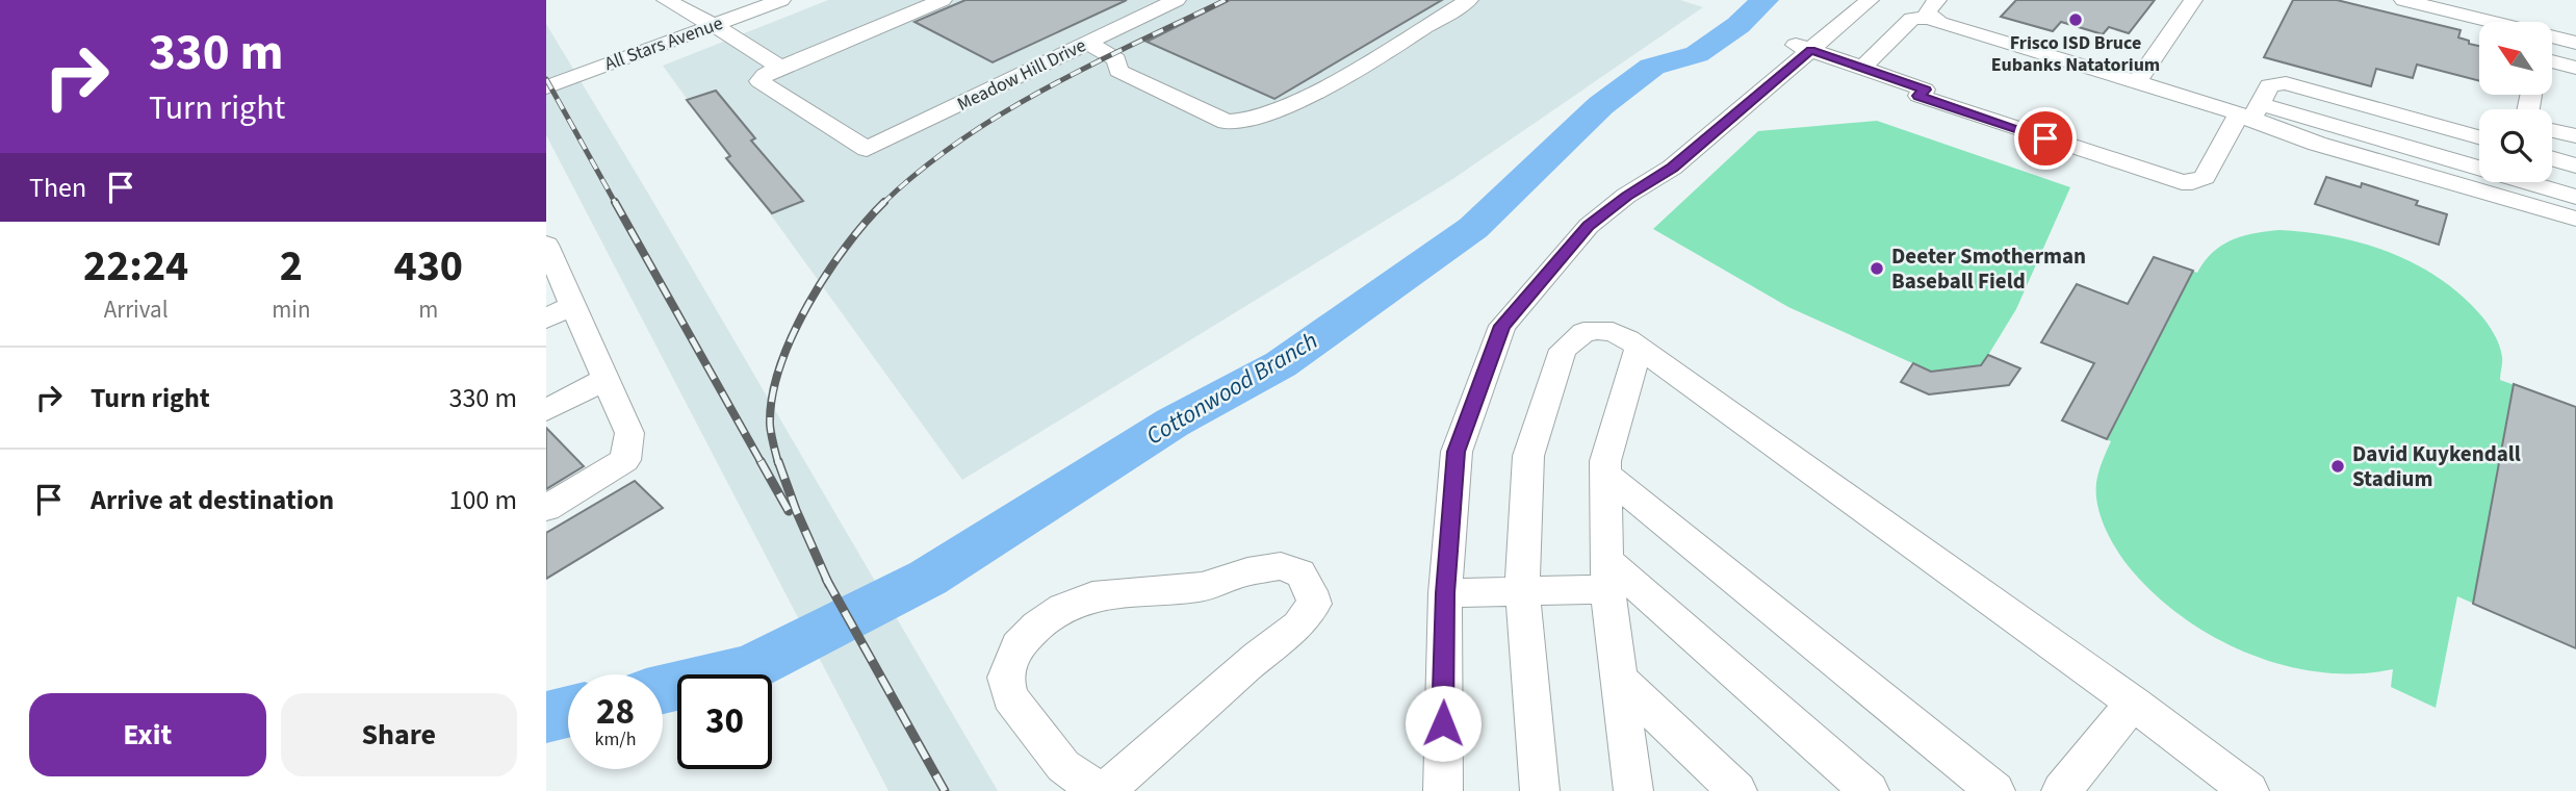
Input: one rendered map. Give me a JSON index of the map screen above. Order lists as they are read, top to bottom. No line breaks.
{"streets":{"street":["All Stars Avenue","Meadow Hill Drive"]},"water":["Cottonwood Branch"],"places":["Frisco ISD Bruce Eubanks Natatorium","Deeter Smotherman Baseball Field","David Kuykendall Stadium"],"north":"top left","page":{"turn":["330 m","Turn right"],"then":"Then","eta":["22:24","Arrival","2","min","430","m"],"list":[{"name":"Turn right","value":"330 m"},{"name":"Arrive at destination","value":"100 m"}],"speed":"28 km/h","limit":"30","buttons":["Exit","Share"]}}
